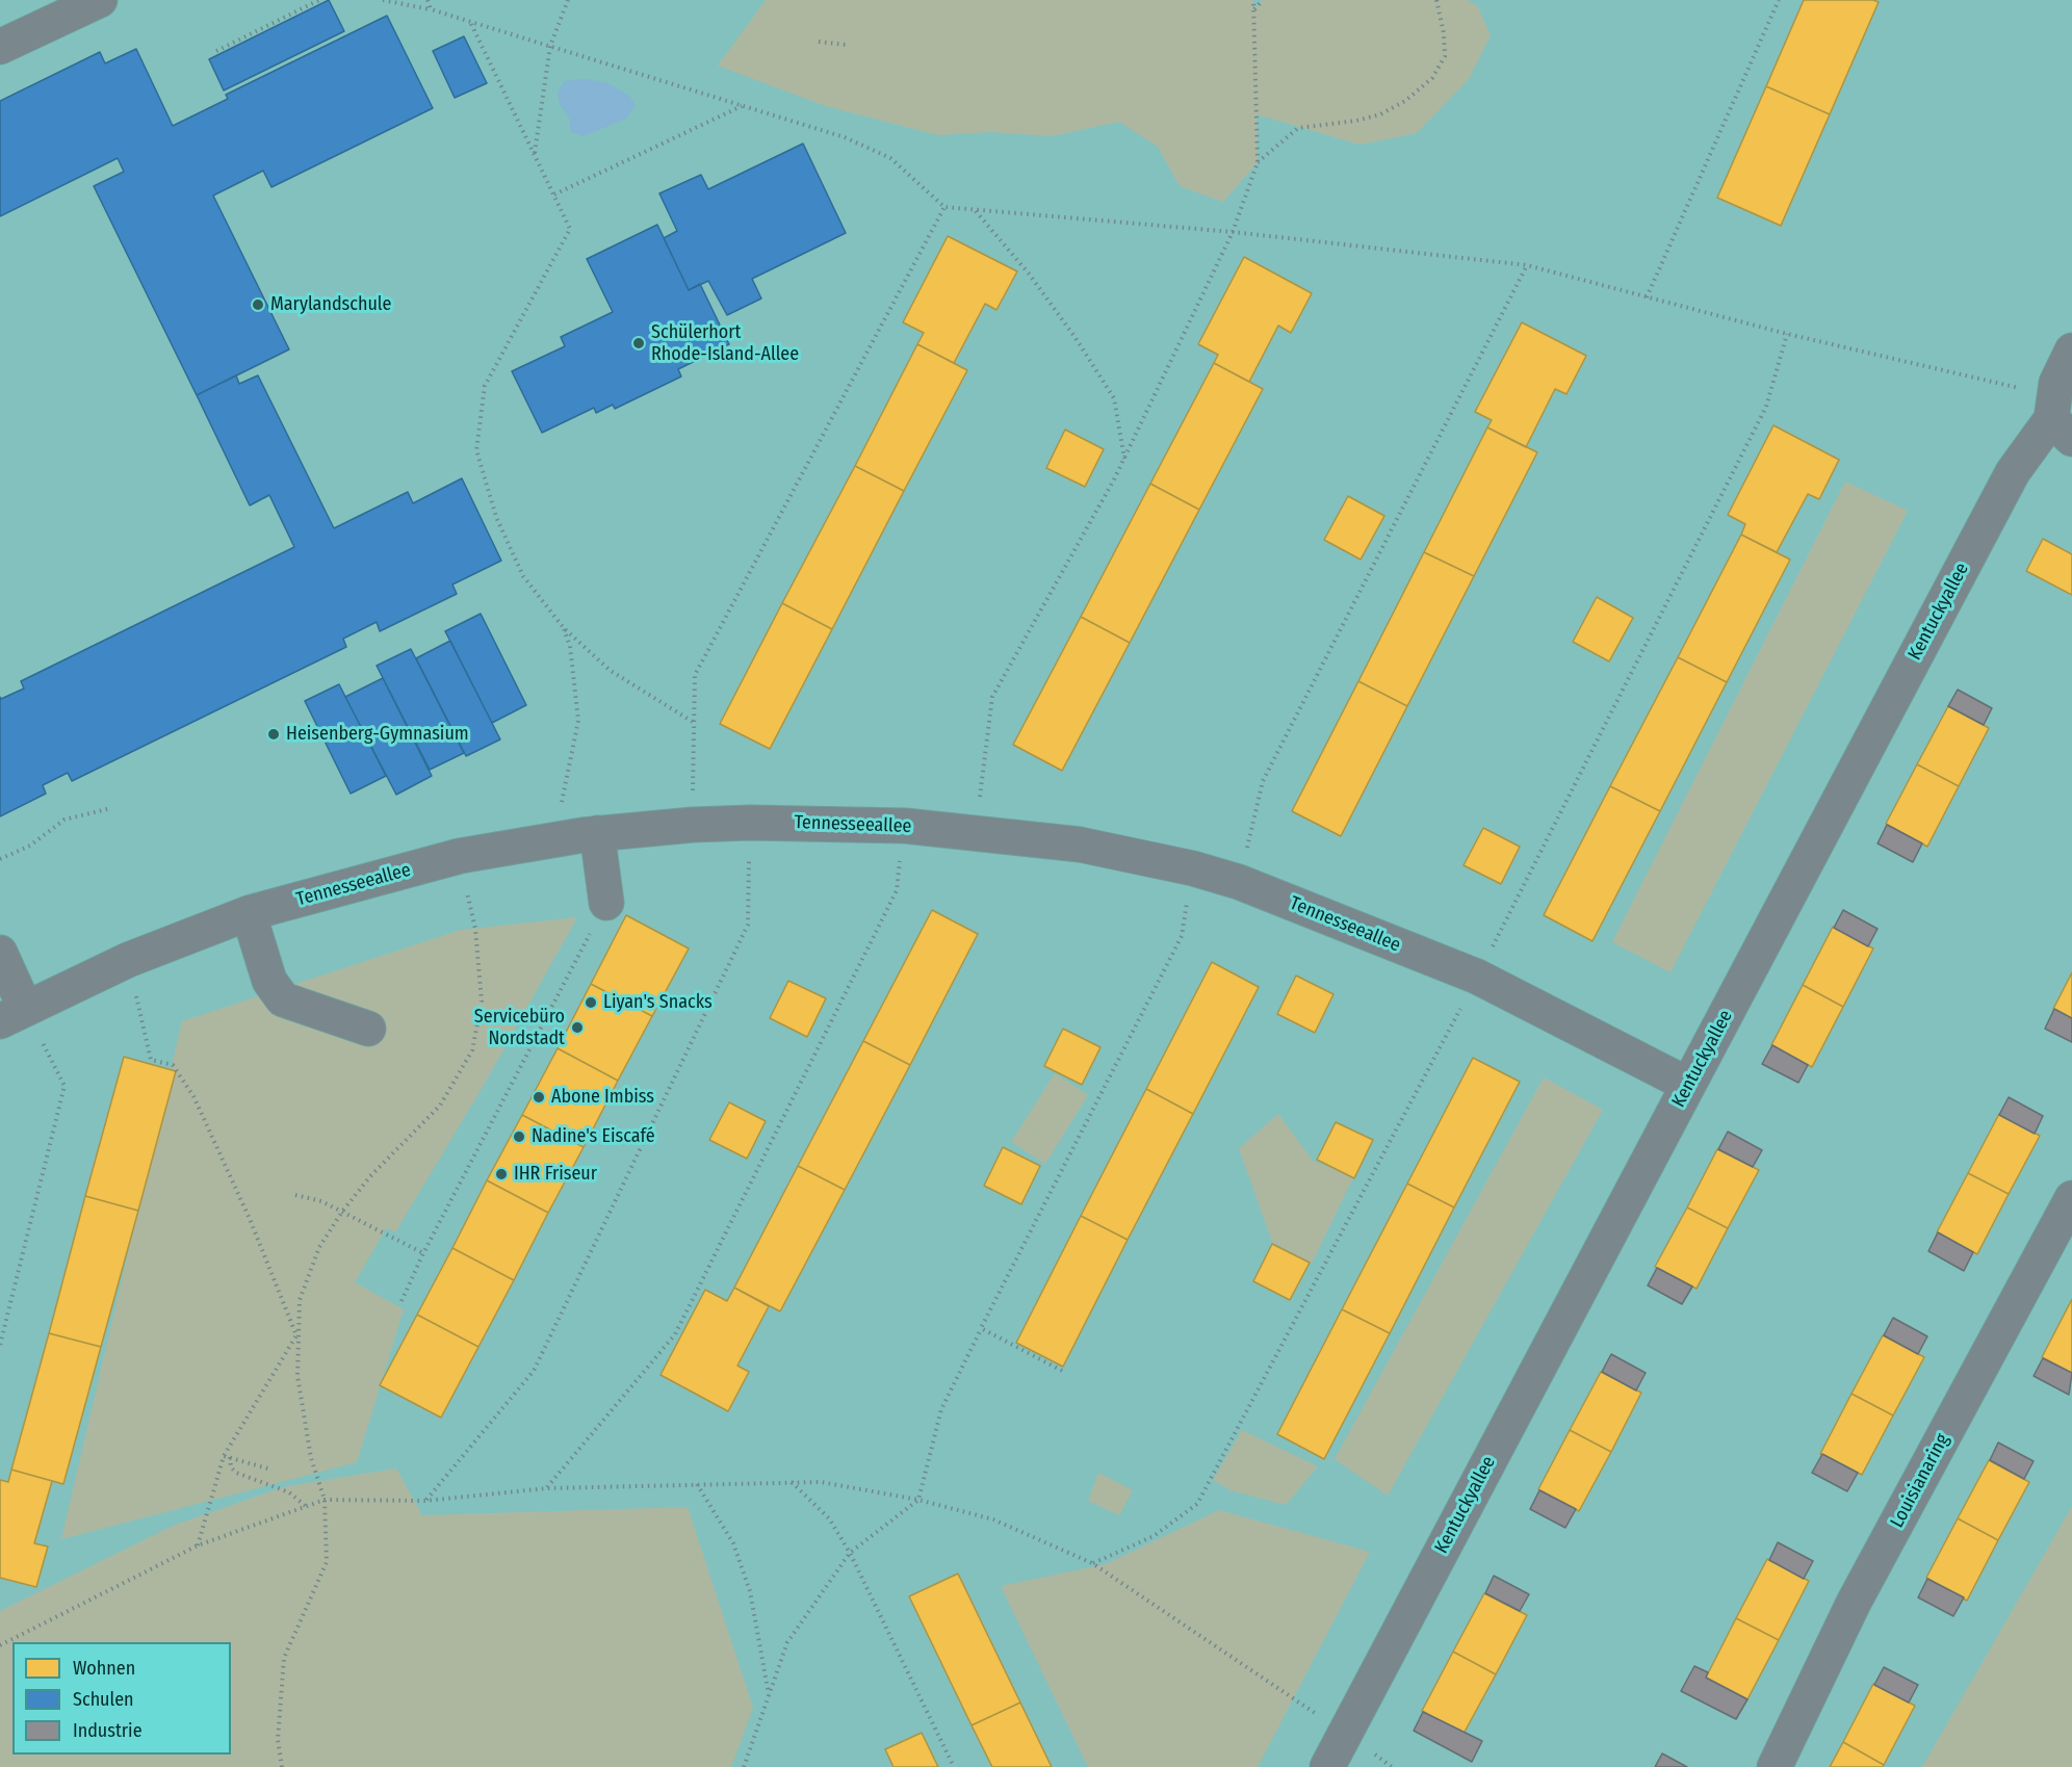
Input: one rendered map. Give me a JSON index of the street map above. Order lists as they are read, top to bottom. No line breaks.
{"streets":{"street":["Kentuckyallee","Tennesseeallee","Louisianaring"]},"crossings":[["Kentuckyallee","Tennesseeallee"]],"places":["Marylandschule","Schülerhort Rhode-Island-Allee","Heisenberg-Gymnasium","Liyan's Snacks","Servicebüro Nordstadt","Abone Imbiss","Nadine's Eiscafé","IHR Friseur"],"legend":["Wohnen","Schulen","Industrie"]}
